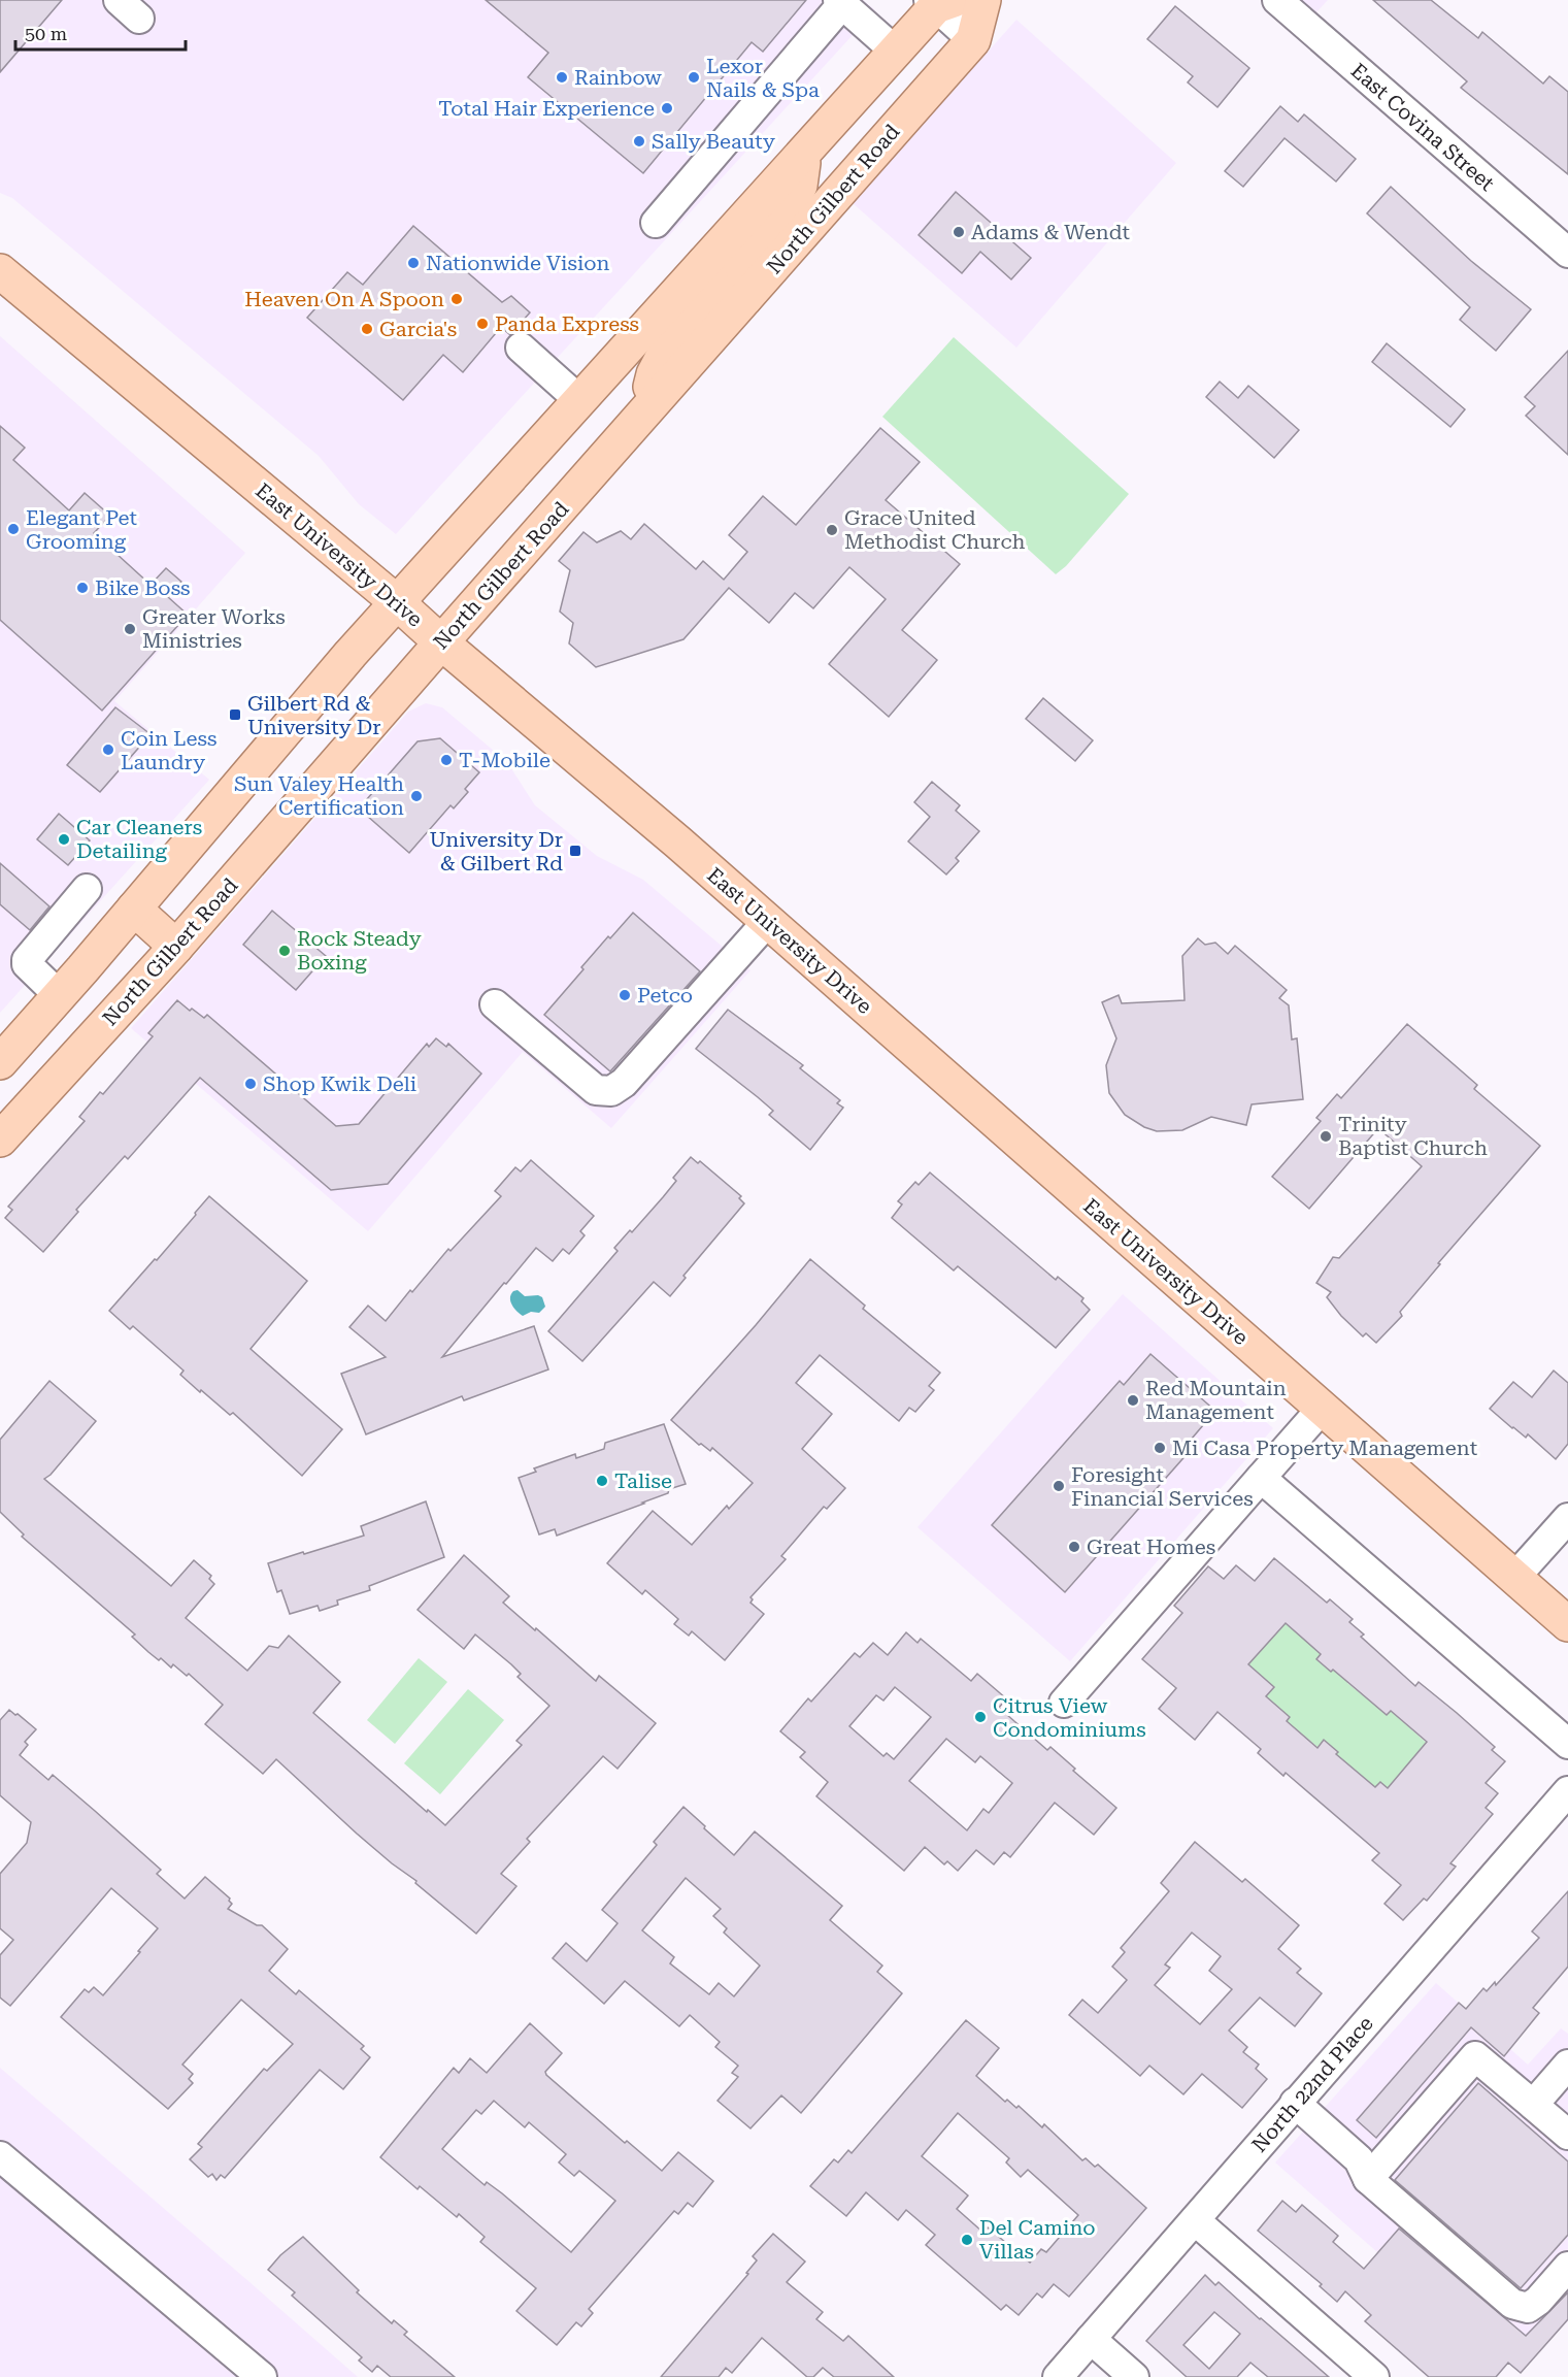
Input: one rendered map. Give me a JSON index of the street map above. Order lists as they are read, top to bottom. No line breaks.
{"streets":{"main road":["North Gilbert Road","East University Drive"],"street":["East Covina Street","North 22nd Place"]},"crossings":[["North Gilbert Road","East University Drive"]],"places":{"other":["Rainbow","Lexor Nails & Spa","Total Hair Experience","Sally Beauty","Adams & Wendt","Nationwide Vision","Heaven On A Spoon","Panda Express","Garcia's","Elegant Pet Grooming","Grace United Methodist Church","Bike Boss","Greater Works Ministries","Coin Less Laundry","T-Mobile","Sun Valey Health Certification","Car Cleaners Detailing","Rock Steady Boxing","Petco","Shop Kwik Deli","Trinity Baptist Church","Red Mountain Management","Mi Casa Property Management","Talise","Foresight Financial Services","Great Homes","Citrus View Condominiums","Del Camino Villas"],"transit":["Gilbert Rd & University Dr","University Dr & Gilbert Rd"]},"scale_bar":"50 m"}
